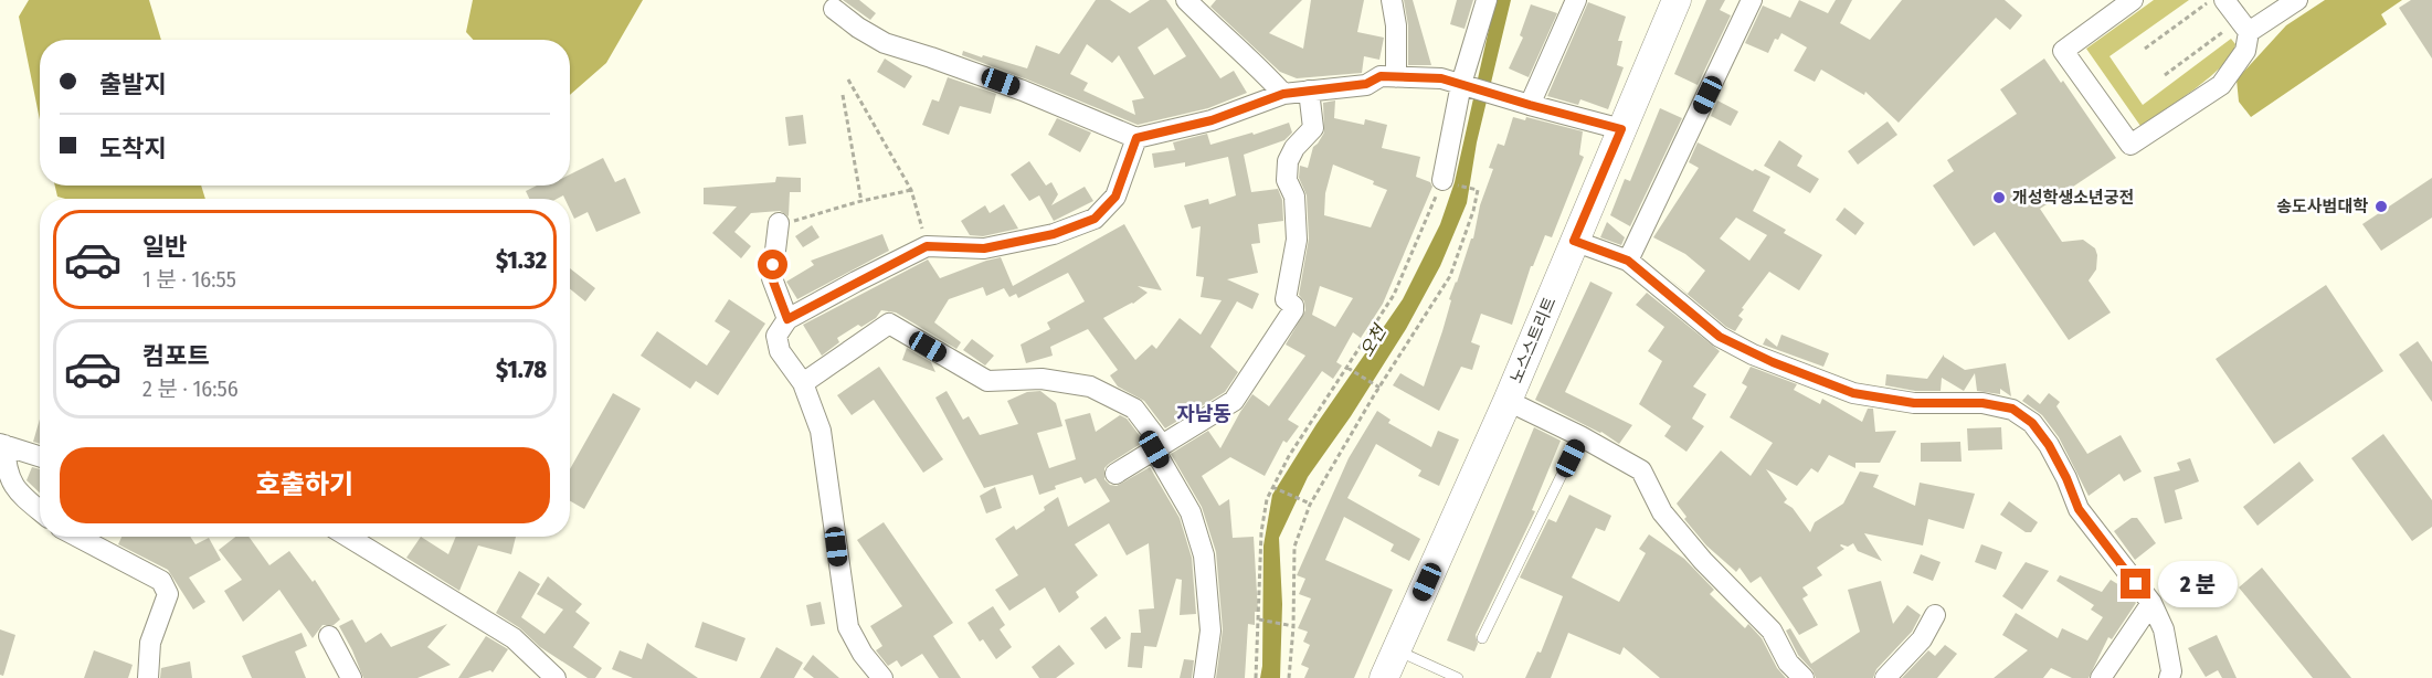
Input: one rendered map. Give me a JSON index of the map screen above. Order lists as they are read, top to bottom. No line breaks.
{"streets":{"main road":["노스스트리트"]},"districts":["자남동"],"water":["오천"],"places":["개성학생소년궁전","송도사범대학"],"page":{"banner":["출발지","도착지"],"list":[{"name":"일반","note":"1 분 · 16:55","value":"$1.32"},{"name":"컴포트","note":"2 분 · 16:56","value":"$1.78"}],"buttons":"호출하기","bubble":"2 분"}}
